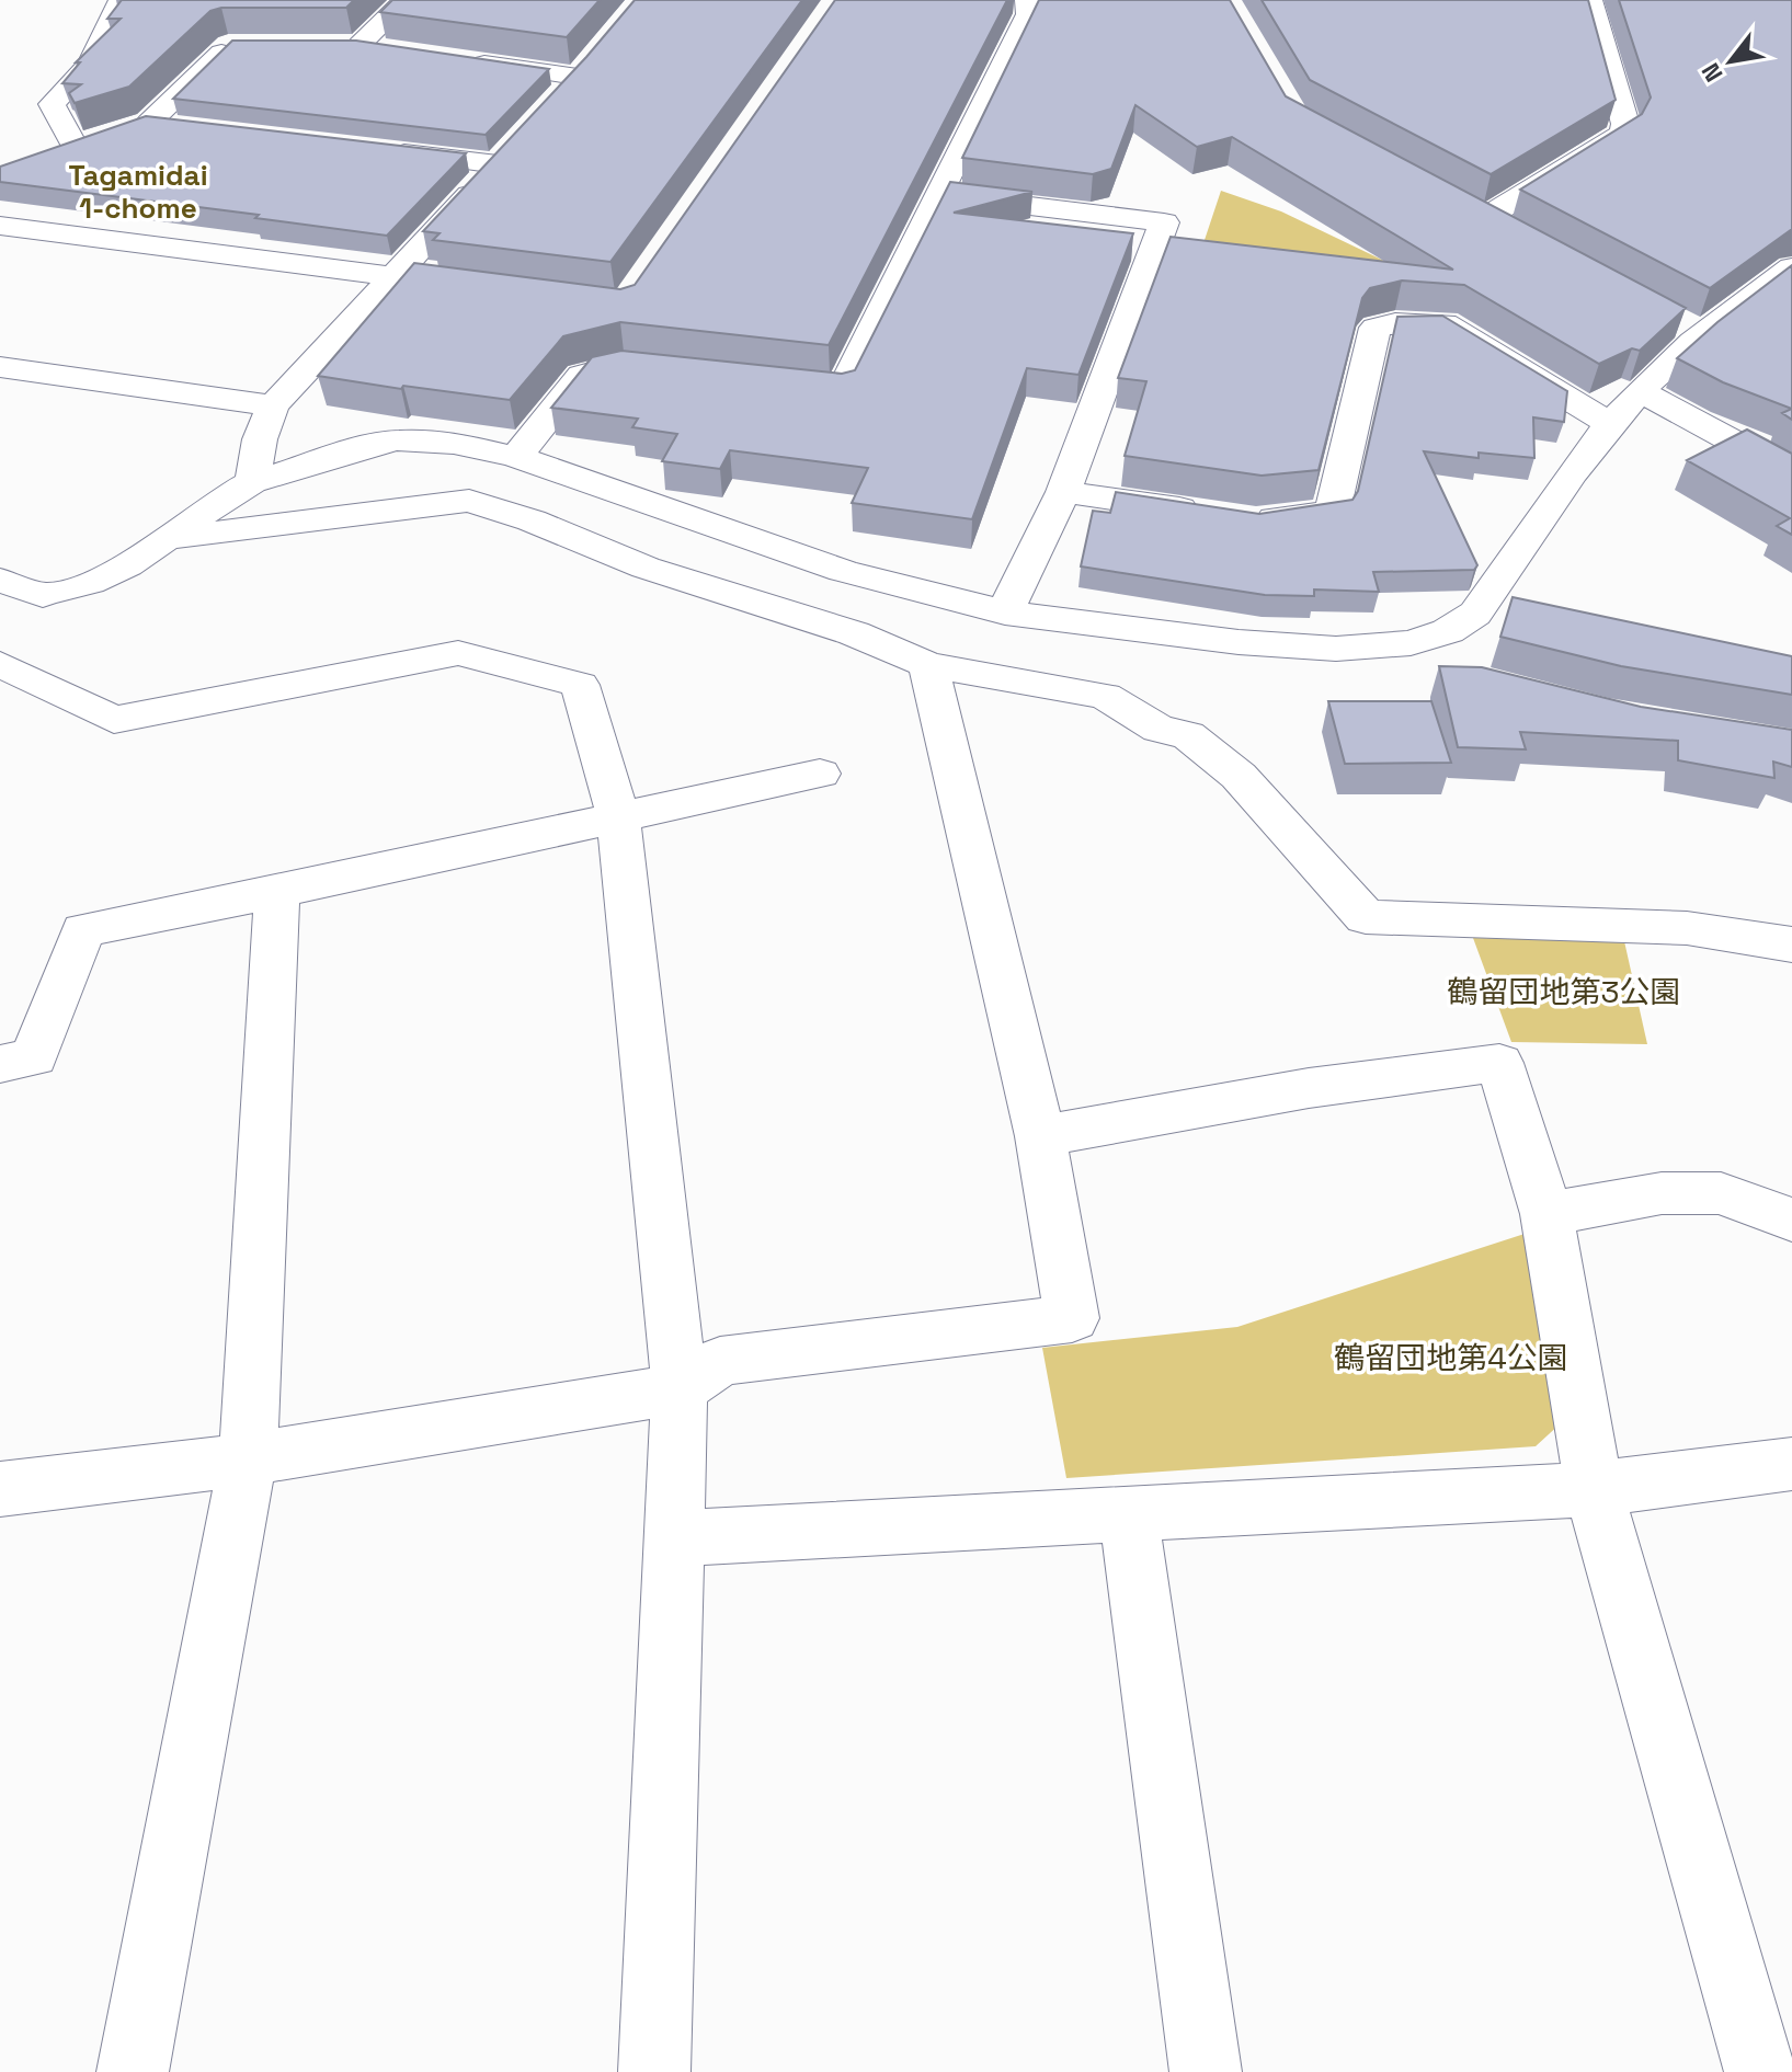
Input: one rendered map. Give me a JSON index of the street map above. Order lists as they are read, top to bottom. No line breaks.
{"districts":["Tagamidai 1-chome"],"parks":["鶴留団地第3公園","鶴留団地第4公園"],"north":"bottom left"}
